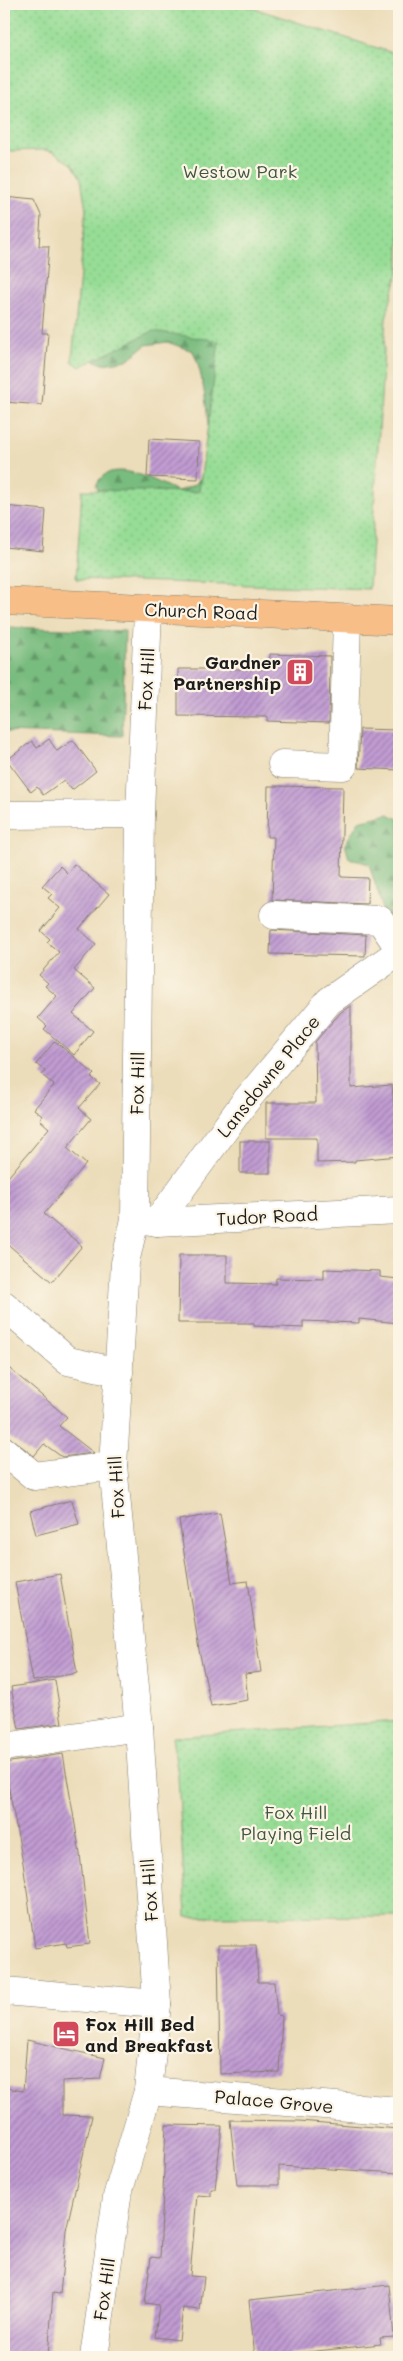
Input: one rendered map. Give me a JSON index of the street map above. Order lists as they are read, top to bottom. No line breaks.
{"streets":{"main road":["Church Road"],"street":["Fox Hill","Lansdowne Place","Tudor Road","Palace Grove"]},"crossings":[["Church Road","Fox Hill"],["Fox Hill","Lansdowne Place"],["Fox Hill","Tudor Road"],["Fox Hill","Palace Grove"],["Lansdowne Place","Tudor Road"]],"parks":["Westow Park","Fox Hill Playing Field"],"places":{"building":["Gardner Partnership"],"hotel":["Fox Hill Bed and Breakfast"]}}
